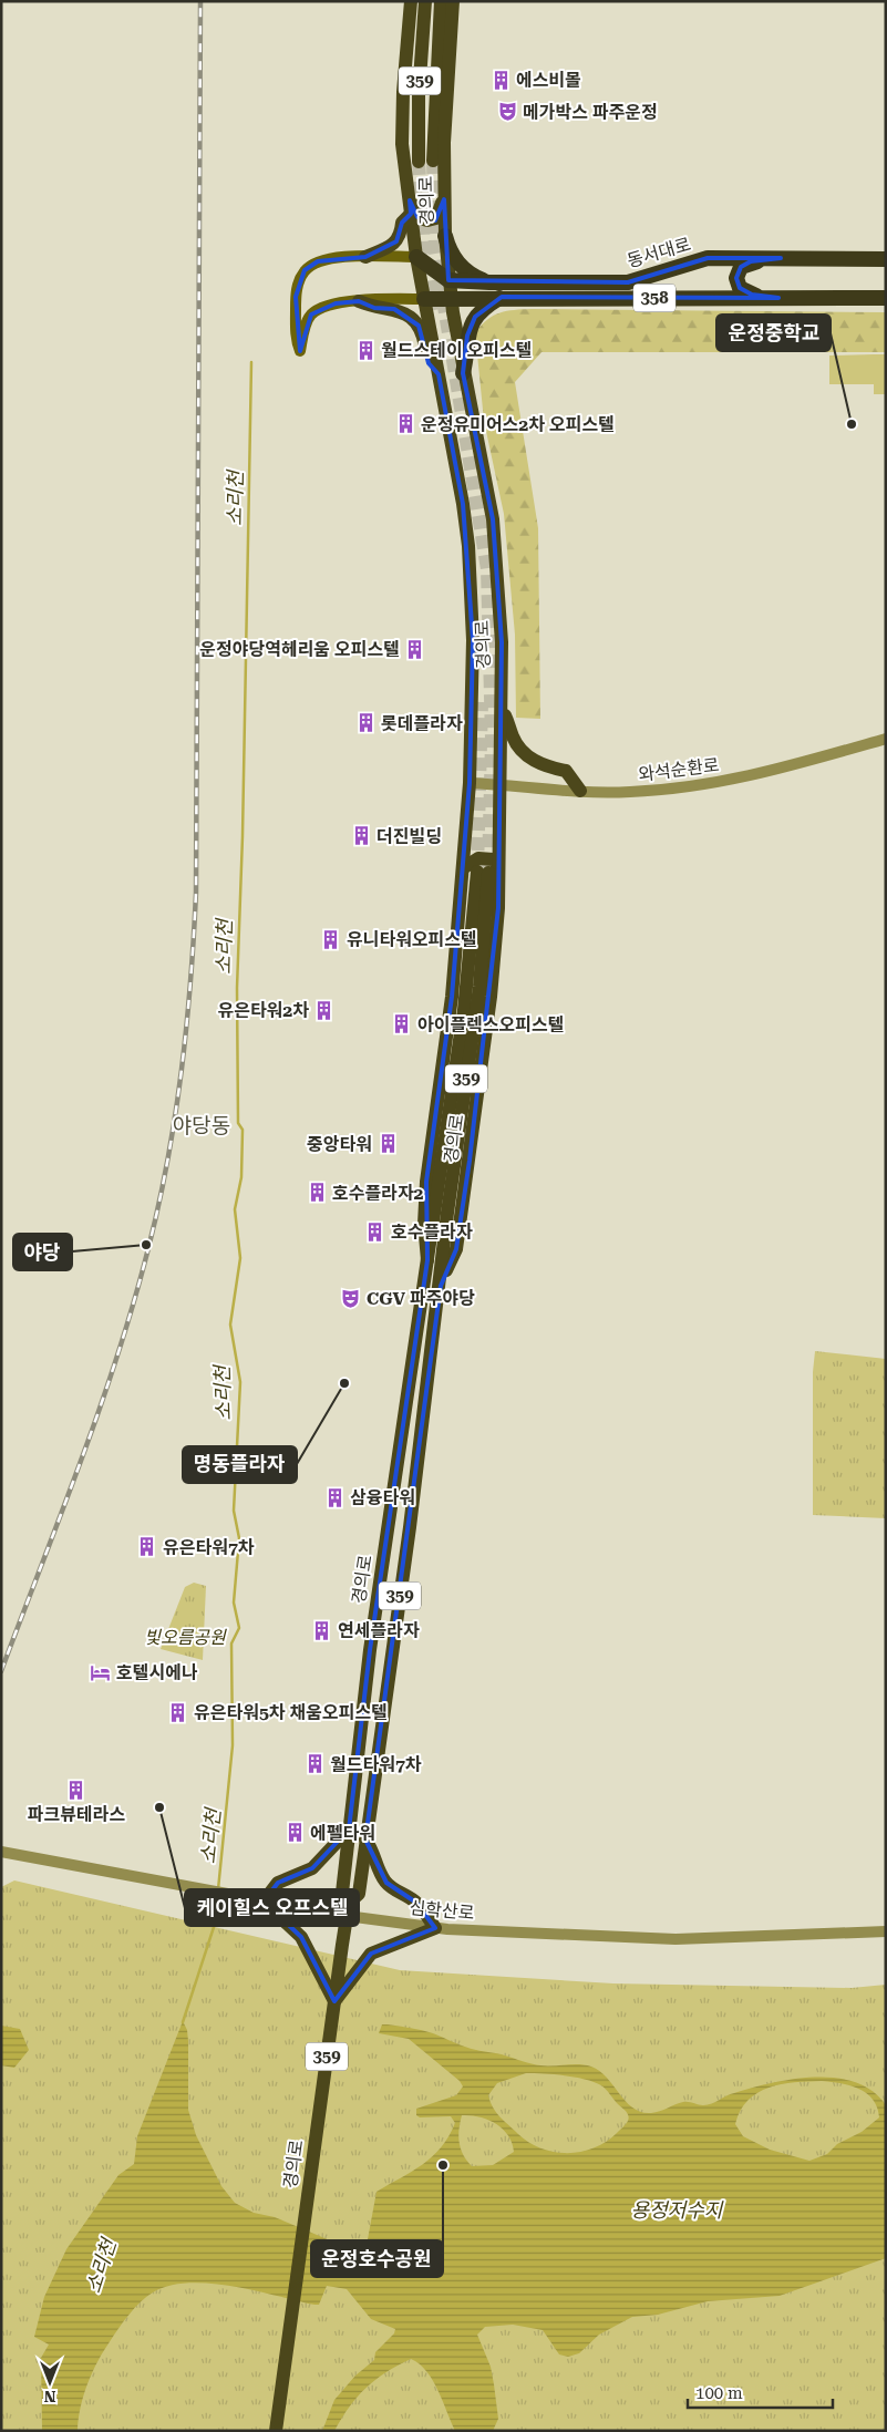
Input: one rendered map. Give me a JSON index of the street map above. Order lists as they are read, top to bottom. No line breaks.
{"streets":{"highway":["동서대로","358"],"main road":["359","경의로"],"street":["와석순환로","심학산로"]},"crossings":[["경의로","동서대로"],["경의로","와석순환로"],["경의로","심학산로"]],"districts":["야당동"],"water":["소리천","용정저수지"],"parks":["빛오름공원"],"places":{"building":["에스비몰","월드스테이 오피스텔","운정유미어스2차 오피스텔","운정야당역헤리움 오피스텔","롯데플라자","더진빌딩","유니타워오피스텔","유은타워2차","아이플렉스오피스텔","중앙타워","호수플라자2","호수플라자","삼융타워","유은타워7차","연세플라자","유은타워5차 채움오피스텔","월드타워7차","파크뷰테라스","에펠타워"],"theatre":["메가박스 파주운정","CGV 파주야당"],"other":["운정중학교","야당","명동플라자","케이힐스 오프스텔","운정호수공원"],"hotel":["호텔시에나"]},"scale_bar":"100 m","north":"bottom"}
